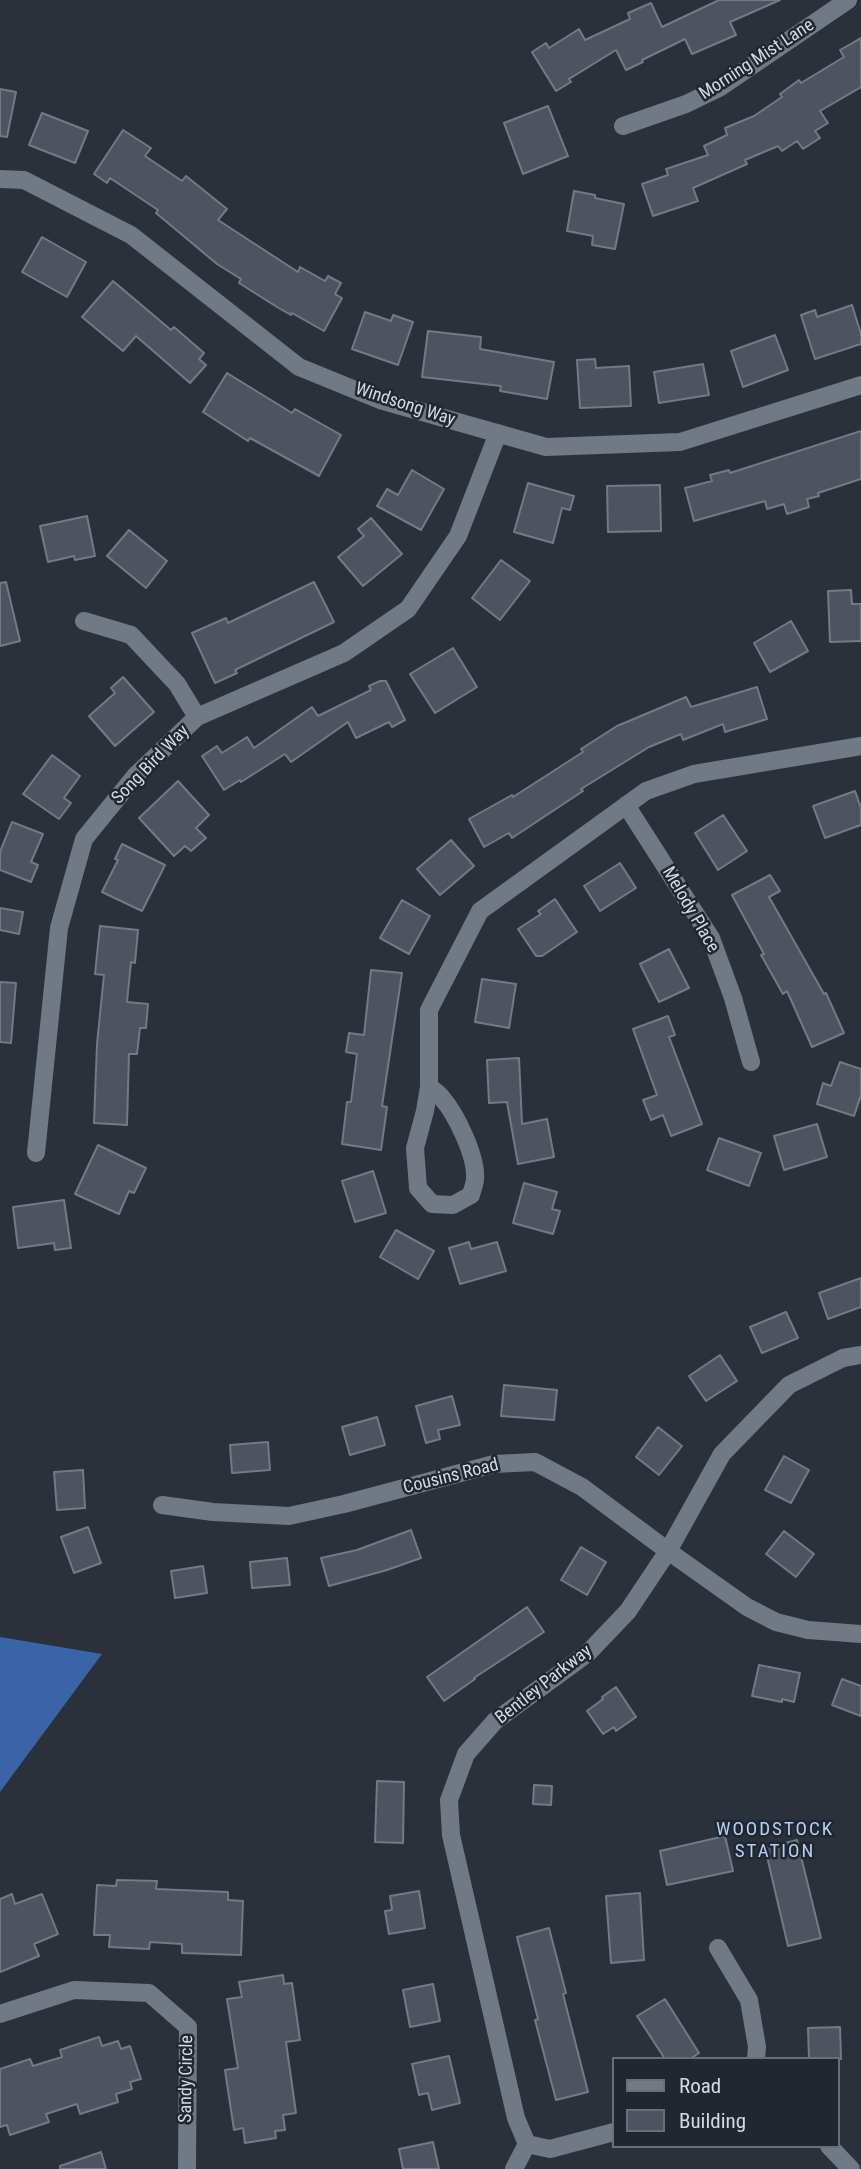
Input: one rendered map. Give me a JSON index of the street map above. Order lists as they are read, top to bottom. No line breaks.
{"streets":{"street":["Morning Mist Lane","Windsong Way","Song Bird Way","Melody Place","Cousins Road","Bentley Parkway","Sandy Circle"]},"crossings":[["Windsong Way","Song Bird Way"],["Cousins Road","Bentley Parkway"]],"districts":["WOODSTOCK STATION"],"legend":["Road","Building"]}
